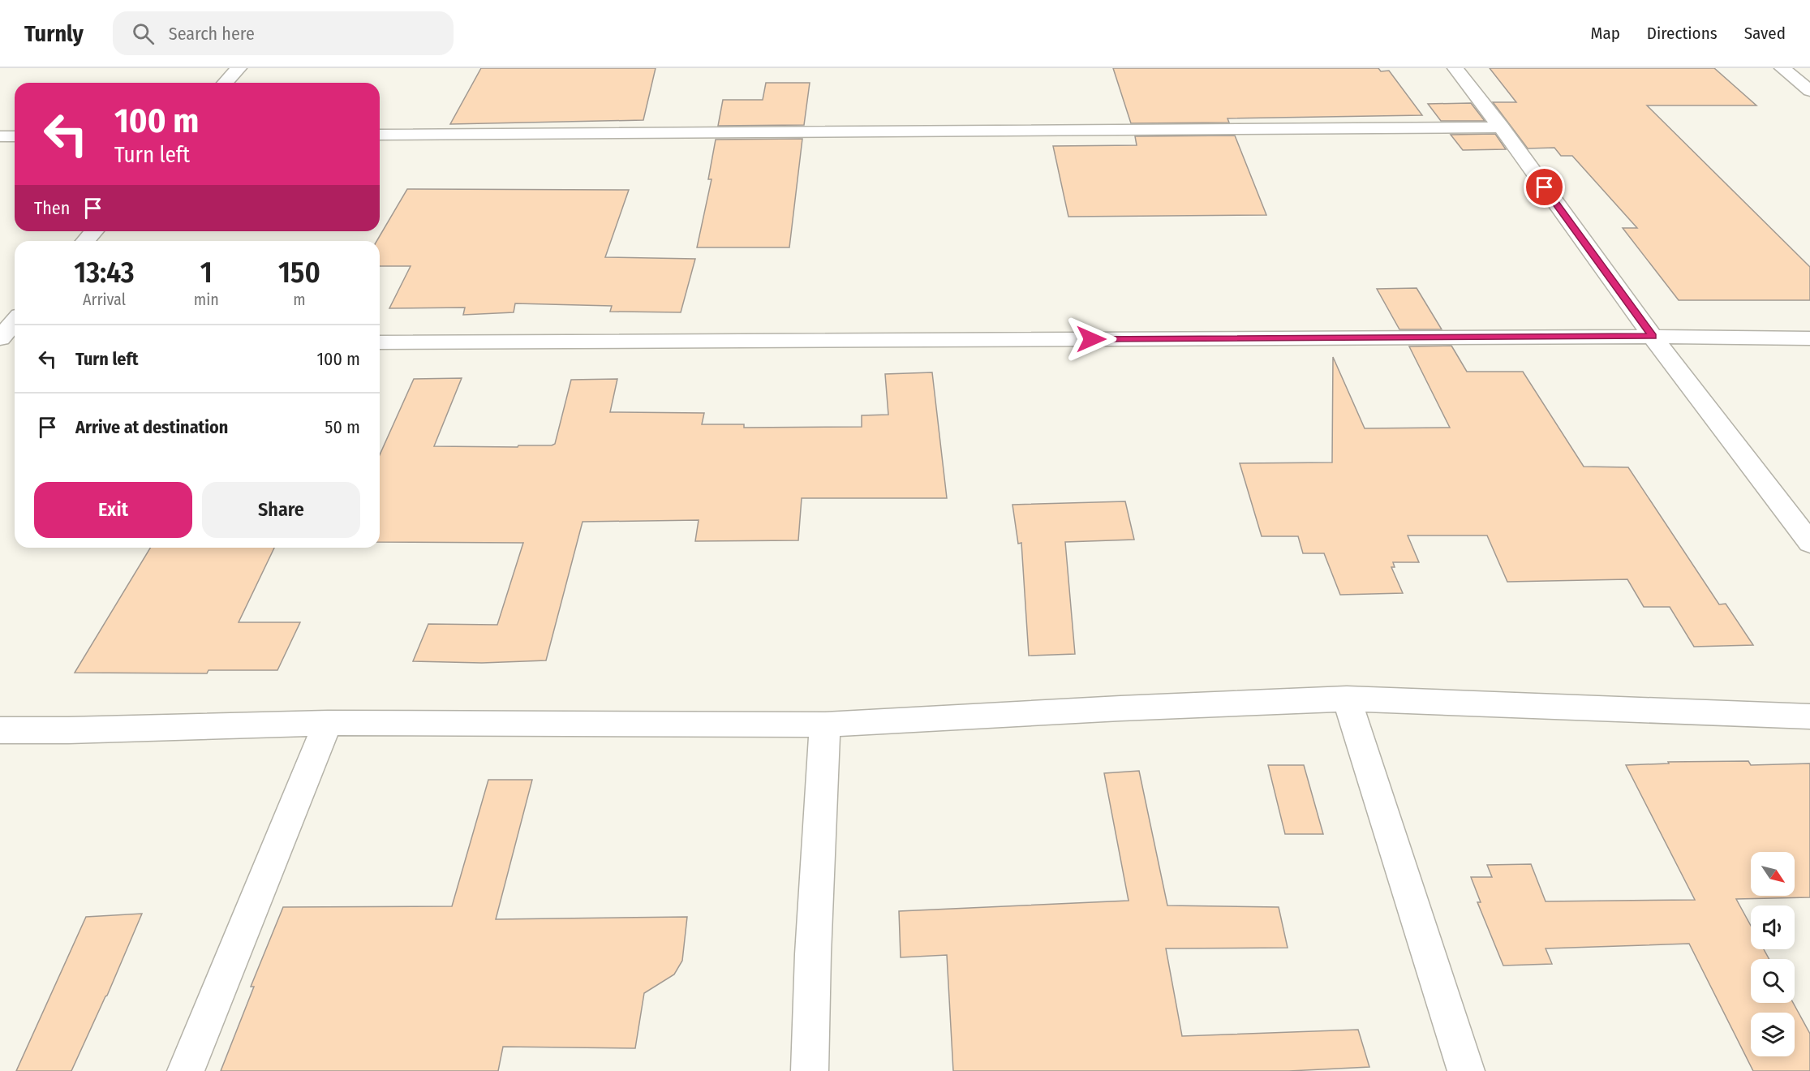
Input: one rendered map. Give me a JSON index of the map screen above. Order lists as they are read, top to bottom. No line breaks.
{"north":"bottom right","page":{"header":"Turnly","search":"Search here","nav":["Map","Directions","Saved"],"turn":["100 m","Turn left"],"then":"Then","eta":["13:43","Arrival","1","min","150","m"],"list":[{"name":"Turn left","value":"100 m"},{"name":"Arrive at destination","value":"50 m"}],"buttons":["Exit","Share"]}}
